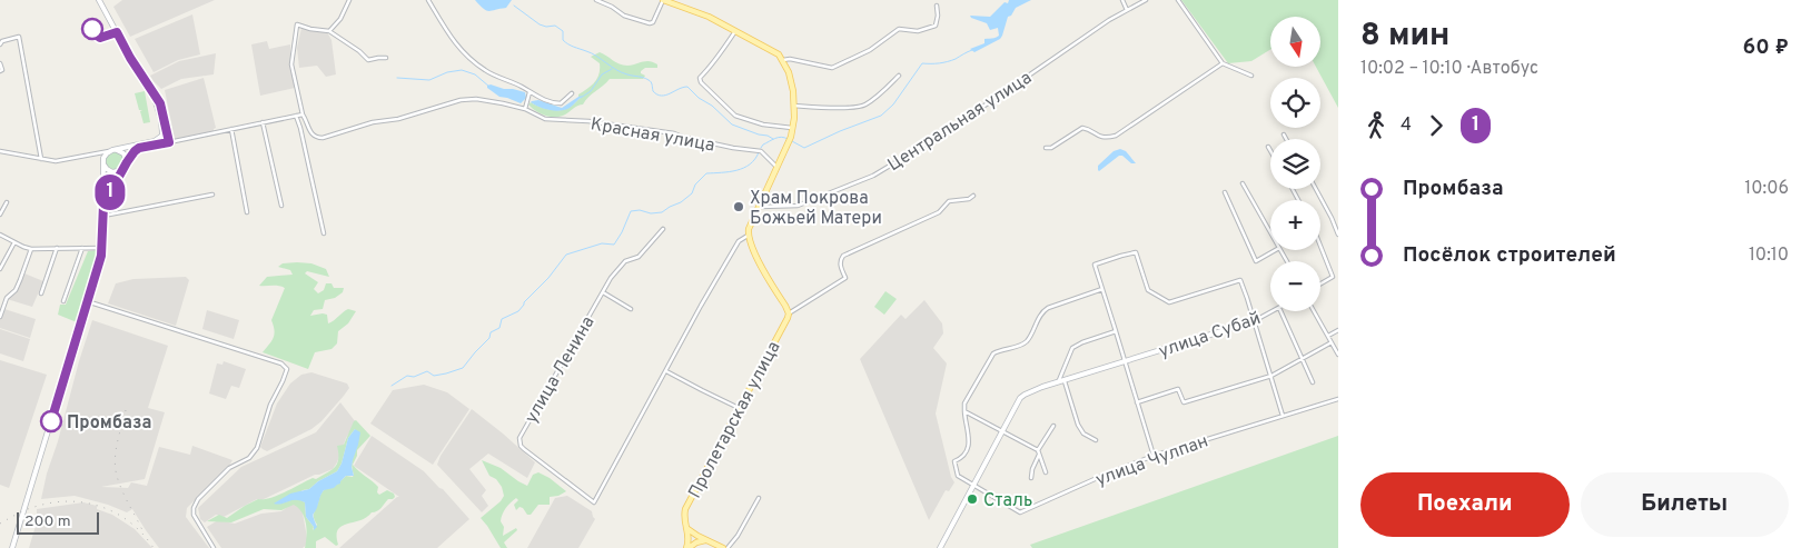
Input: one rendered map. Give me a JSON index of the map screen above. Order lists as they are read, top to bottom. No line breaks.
{"streets":{"main road":["Пролетарская улица"],"street":["Центральная улица","Красная улица","улица Субай","улица Ленина","улица Чулпан"]},"crossings":[["улица Субай","улица Чулпан"]],"places":["Храм Покрова Божьей Матери","Промбаза","Сталь"],"lines":["bus line 1"],"scale_bar":"200 m","north":"bottom","page":{"on_map":"1","heading":["8 мин","10:02 – 10:10 · Автобус","60 ₽"],"map_buttons":["+","−"],"legs":["4","1"],"list":[{"name":"Промбаза","value":"10:06"},{"name":"Посёлок строителей","value":"10:10"}],"buttons":["Поехали","Билеты"],"scale":"200 m"}}
